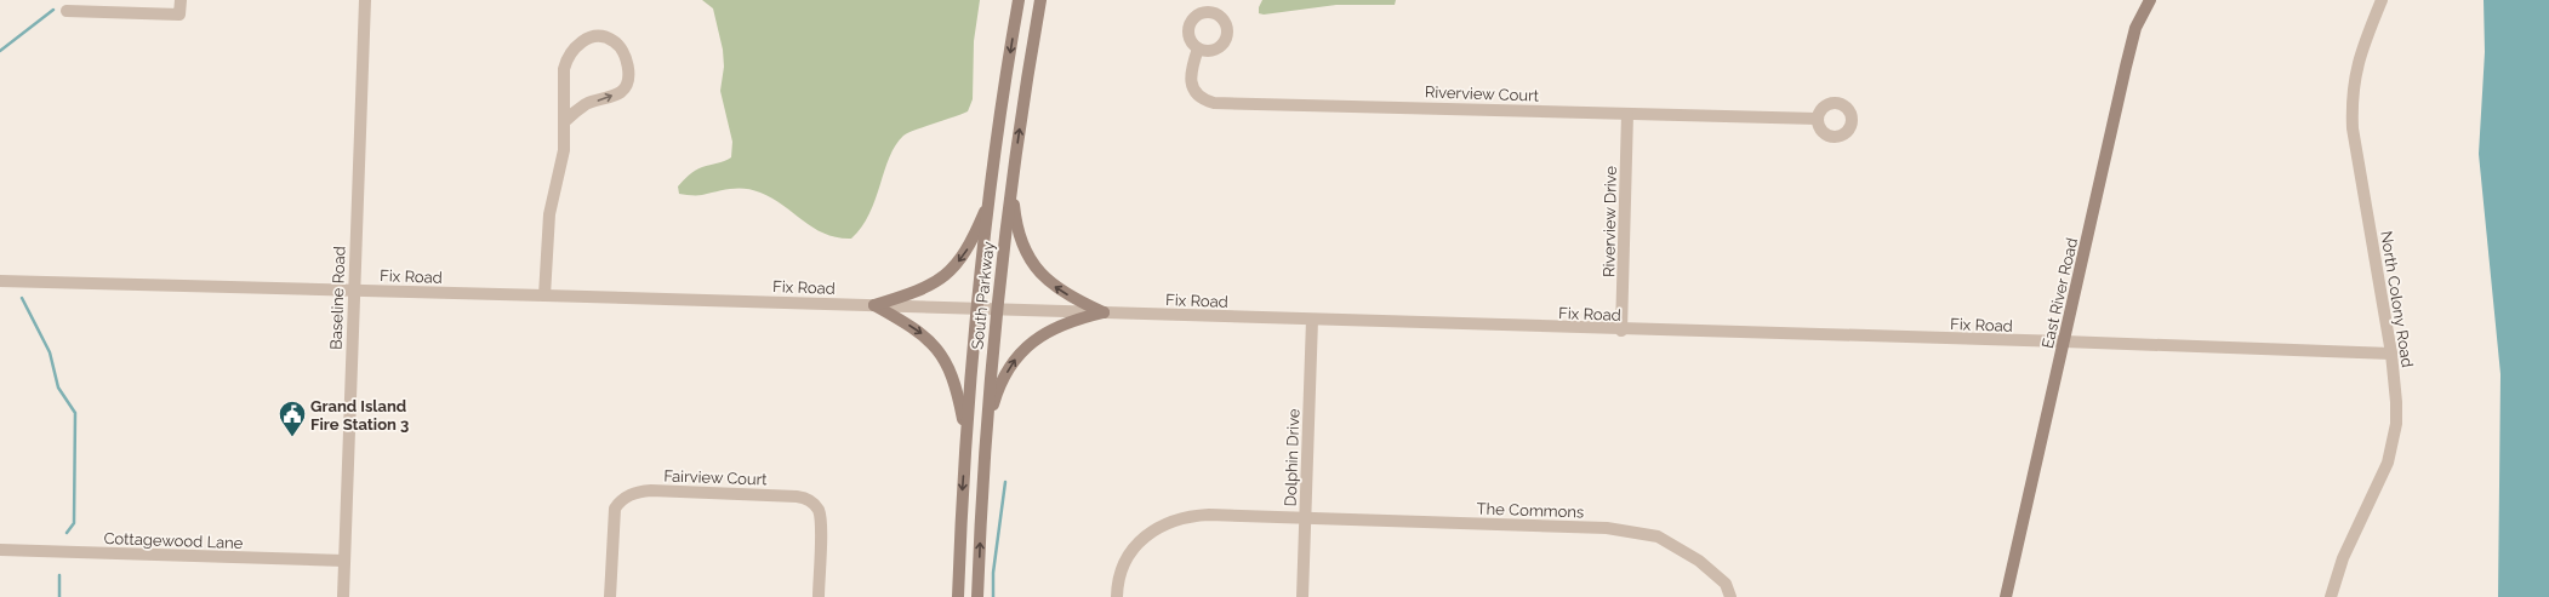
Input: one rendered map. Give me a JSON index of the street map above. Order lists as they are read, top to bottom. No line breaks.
{"streets":{"main road":["East River Road","South Parkway"],"street":["Riverview Court","Riverview Drive","Fix Road","Baseline Road","North Colony Road","Dolphin Drive","Fairview Court","The Commons","Cottagewood Lane"]},"crossings":[["Riverview Court","Riverview Drive"],["Riverview Drive","Fix Road"],["Fix Road","East River Road"],["Fix Road","South Parkway"],["Fix Road","Baseline Road"],["Fix Road","North Colony Road"],["Fix Road","Dolphin Drive"],["Baseline Road","Cottagewood Lane"],["Dolphin Drive","The Commons"]],"places":{"public building":["Grand Island Fire Station 3"]}}
